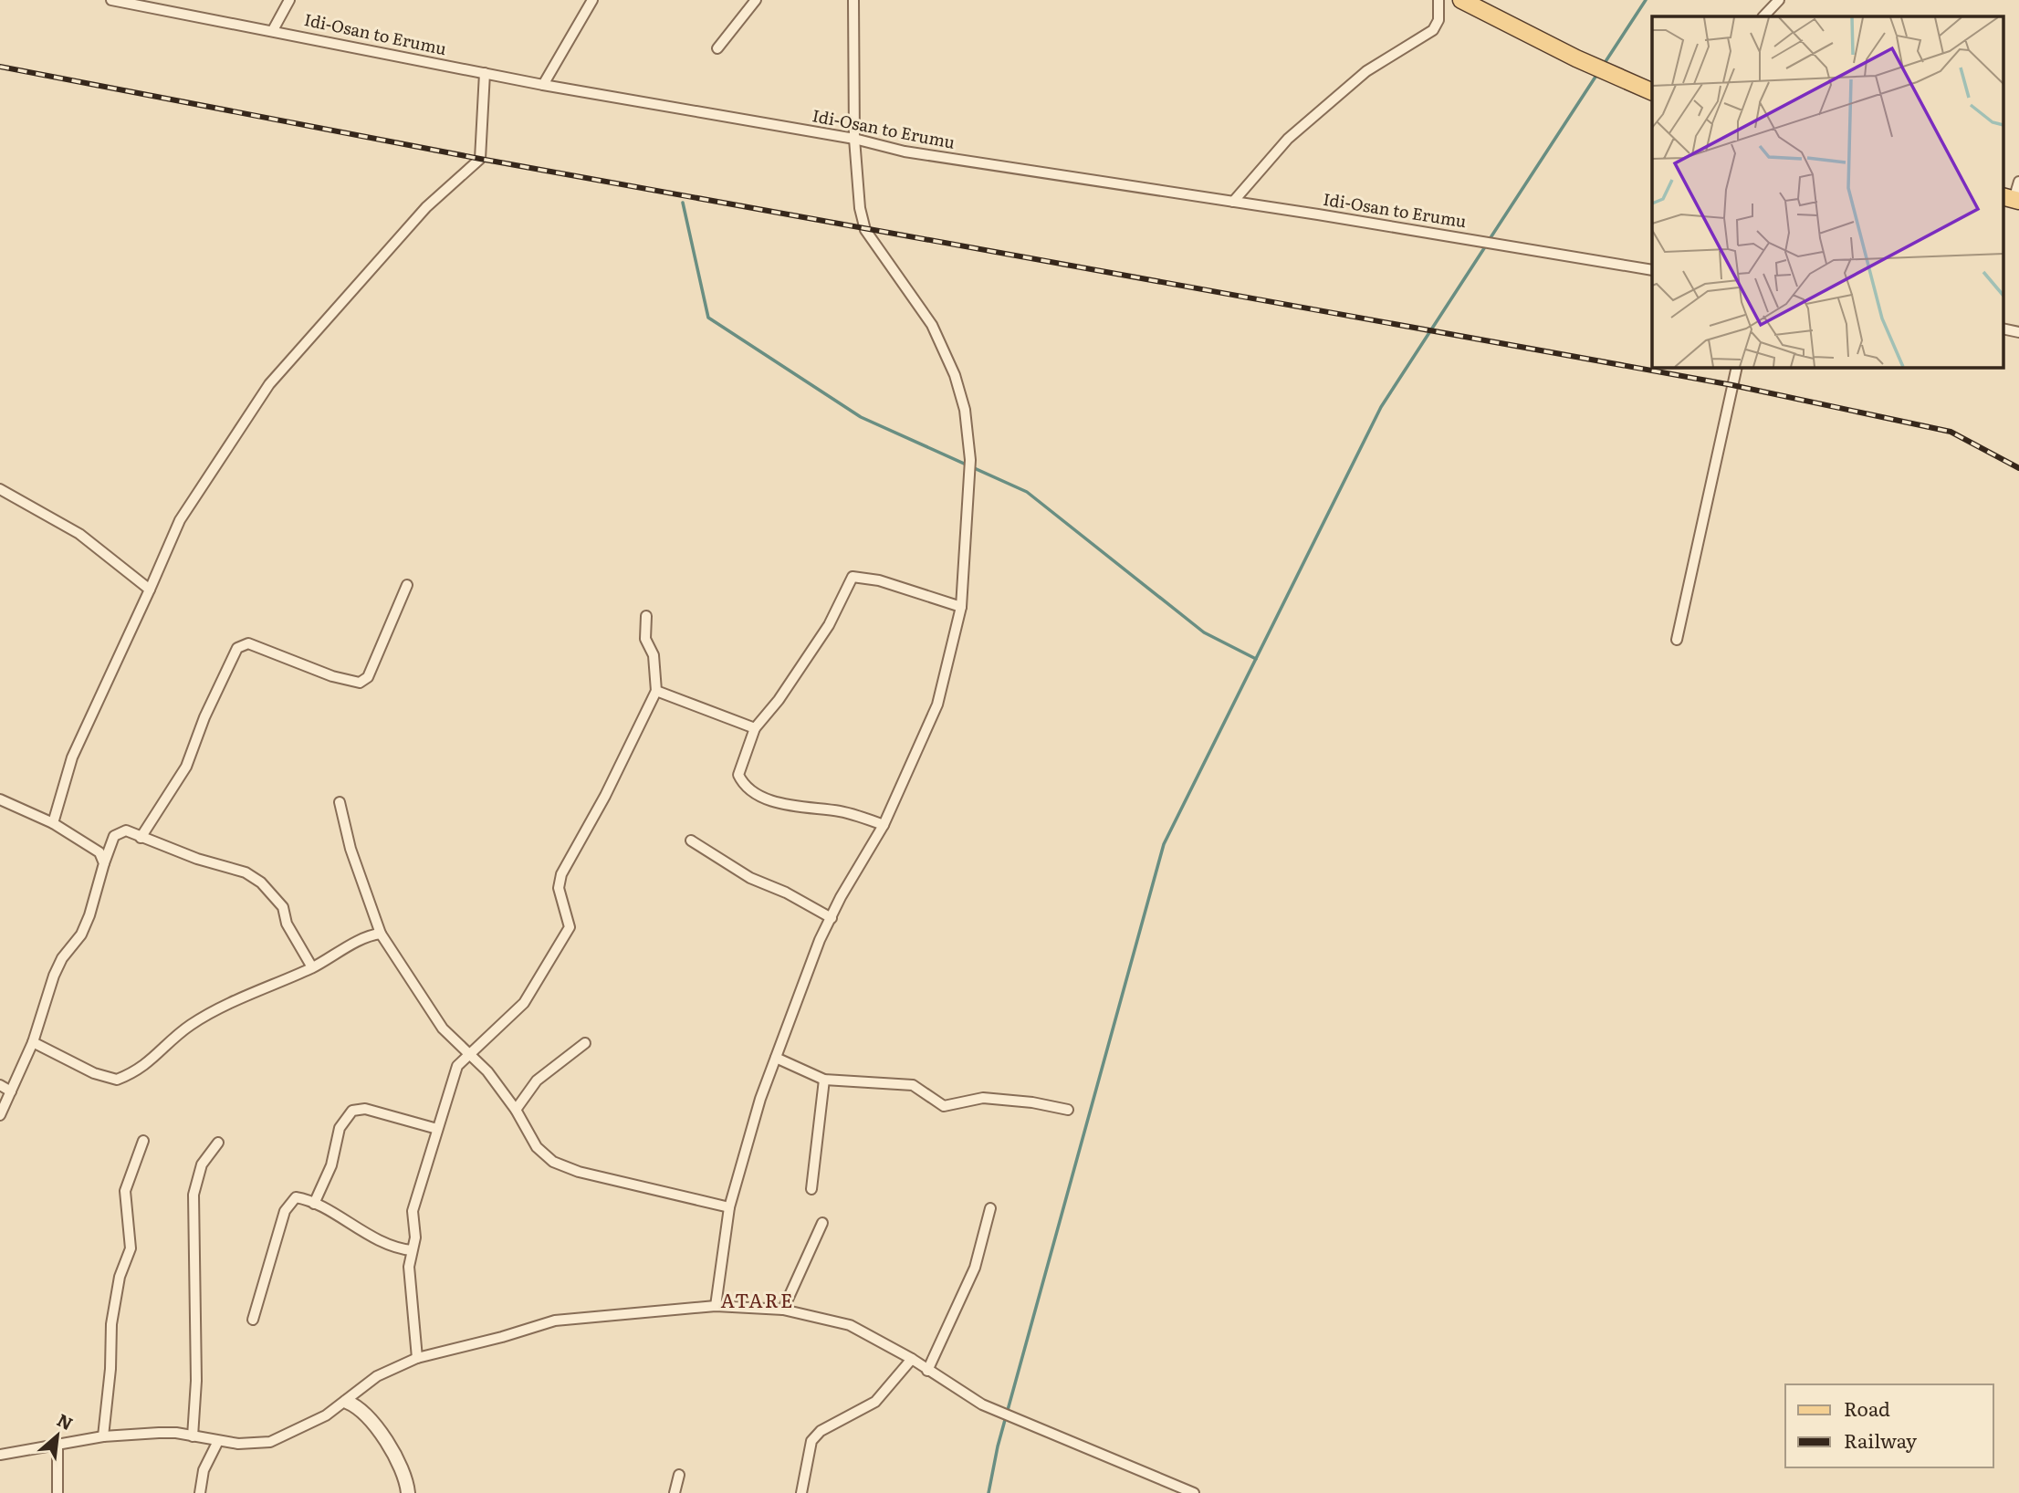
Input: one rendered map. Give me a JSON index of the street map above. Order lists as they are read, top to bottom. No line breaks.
{"streets":{"street":["Idi-Osan to Erumu"]},"districts":["ATARE"],"legend":["Road","Railway"],"north":"top right"}
